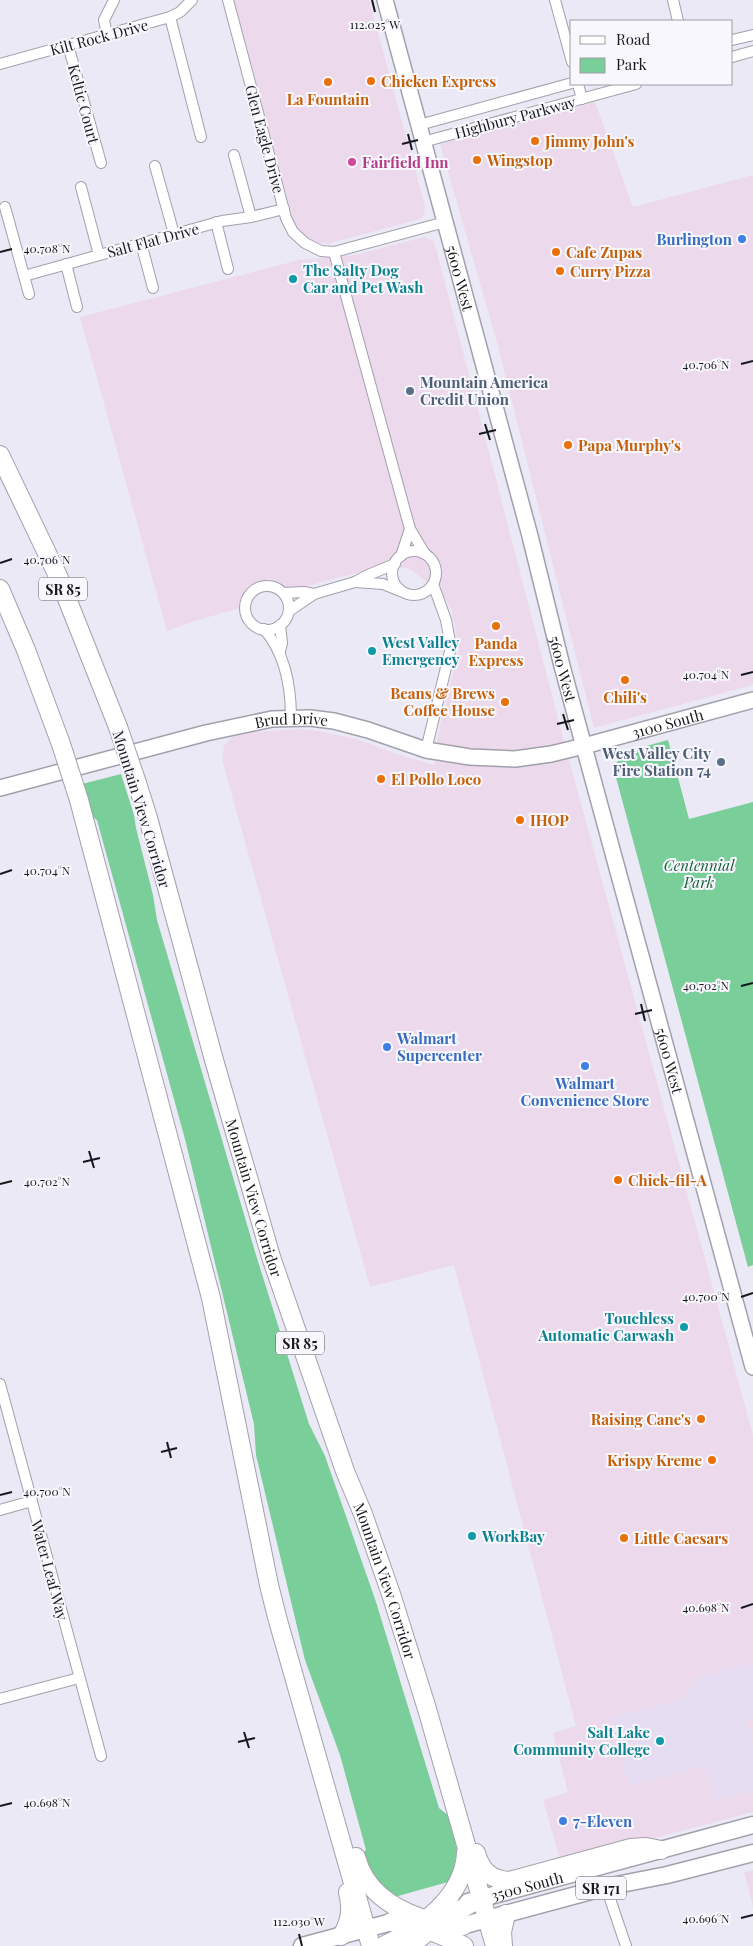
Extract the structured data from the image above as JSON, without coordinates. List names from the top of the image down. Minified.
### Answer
{"streets":{"highway":["SR 85","Mountain View Corridor"],"main road":["5600 West","Brud Drive","3100 South","3500 South","SR 171"],"street":["Kilt Rock Drive","Keltic Court","Highbury Parkway","Glen Eagle Drive","Salt Flat Drive","Water Leaf Way"]},"crossings":[["Kilt Rock Drive","Keltic Court"],["Highbury Parkway","5600 West"],["Glen Eagle Drive","Salt Flat Drive"],["Glen Eagle Drive","5600 West"],["5600 West","Brud Drive"],["5600 West","3100 South"],["Brud Drive","3100 South"],["Mountain View Corridor","3500 South"]],"parks":["Centennial Park"],"places":["Chicken Express","La Fountain","Jimmy John's","Wingstop","Fairfield Inn","Burlington","Cafe Zupas","Curry Pizza","The Salty Dog Car and Pet Wash","Mountain America Credit Union","Papa Murphy's","Panda Express","West Valley Emergency","Chili's","Beans & Brews Coffee House","West Valley City Fire Station 74","El Pollo Loco","IHOP","Walmart Supercenter","Walmart Convenience Store","Chick-fil-A","Touchless Automatic Carwash","Raising Cane's","Krispy Kreme","WorkBay","Little Caesars","Salt Lake Community College","7-Eleven"],"legend":["Road","Park"],"coordinates":["112.025°W","40.708°N","40.706°N","40.704°N","40.702°N","40.700°N","40.698°N","40.696°N","112.030°W"]}
